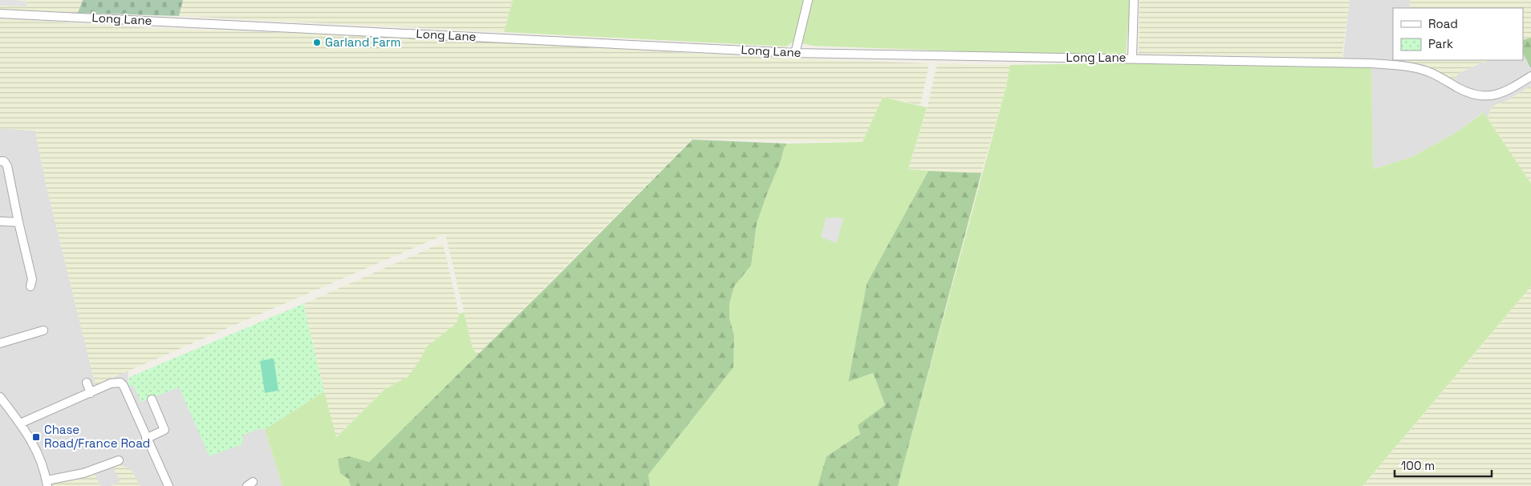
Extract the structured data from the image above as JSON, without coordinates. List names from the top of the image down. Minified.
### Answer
{"streets":{"street":["Long Lane"]},"places":{"other":["Garland Farm"],"transit":["Chase Road/France Road"]},"legend":["Road","Park"],"scale_bar":"100 m"}
